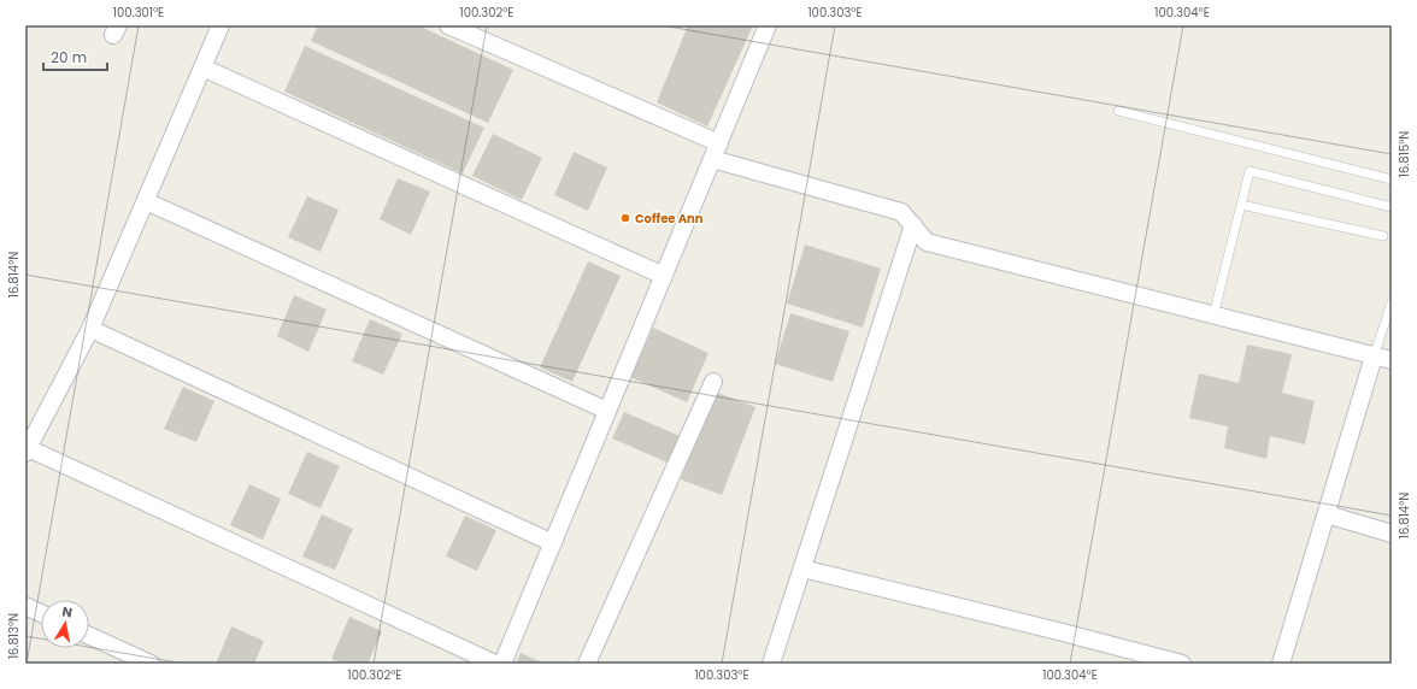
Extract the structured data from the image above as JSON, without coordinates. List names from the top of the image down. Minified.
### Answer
{"places":["Coffee Ann"],"scale_bar":"20 m","north":"top","coordinates":["100.301°E","100.302°E","100.303°E","100.304°E","16.815°N","16.814°N","16.813°N"]}
